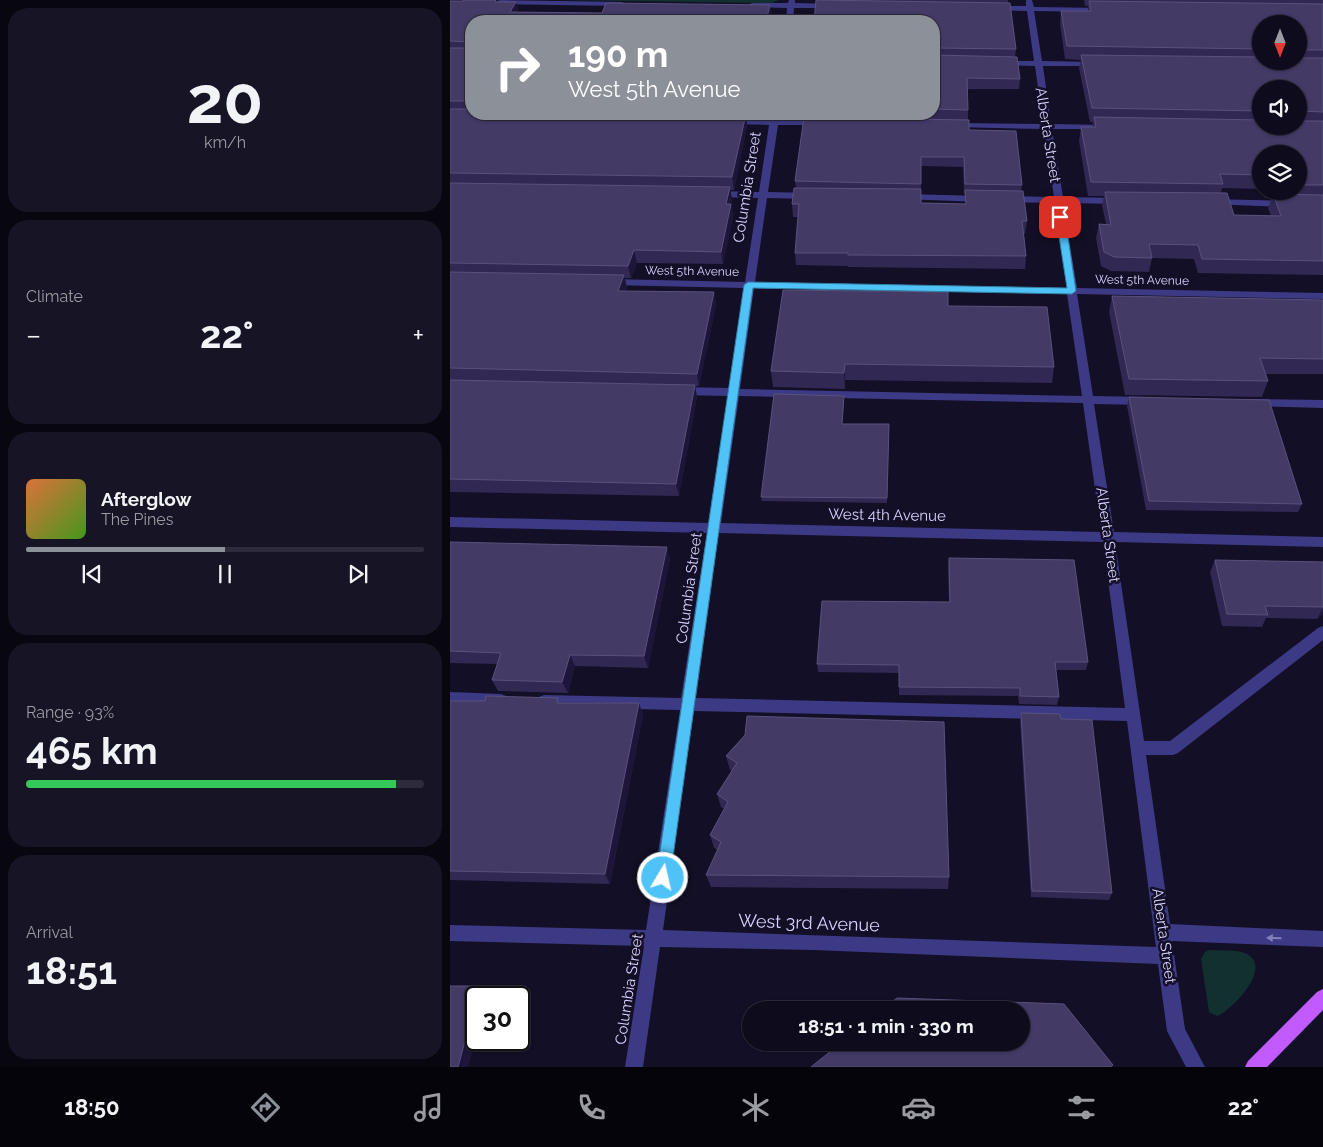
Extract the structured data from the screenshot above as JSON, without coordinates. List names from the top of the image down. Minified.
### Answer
{"streets":{"street":["Alberta Street","Columbia Street","West 5th Avenue","West 4th Avenue","West 3rd Avenue"]},"crossings":[["Alberta Street","West 5th Avenue"],["Alberta Street","West 4th Avenue"],["Alberta Street","West 3rd Avenue"],["Columbia Street","West 5th Avenue"],["Columbia Street","West 4th Avenue"],["Columbia Street","West 3rd Avenue"]],"north":"bottom","page":{"tile":[["20","km/h"],"Climate",["Range · 93%","465 km"],["Arrival","18:51"]],"turn":["190 m","West 5th Avenue"],"heat":["−","22°","+"],"song":["Afterglow","The Pines"],"limit":"30","trip":"18:51 · 1 min · 330 m","tabs":["18:50","22°"]}}
